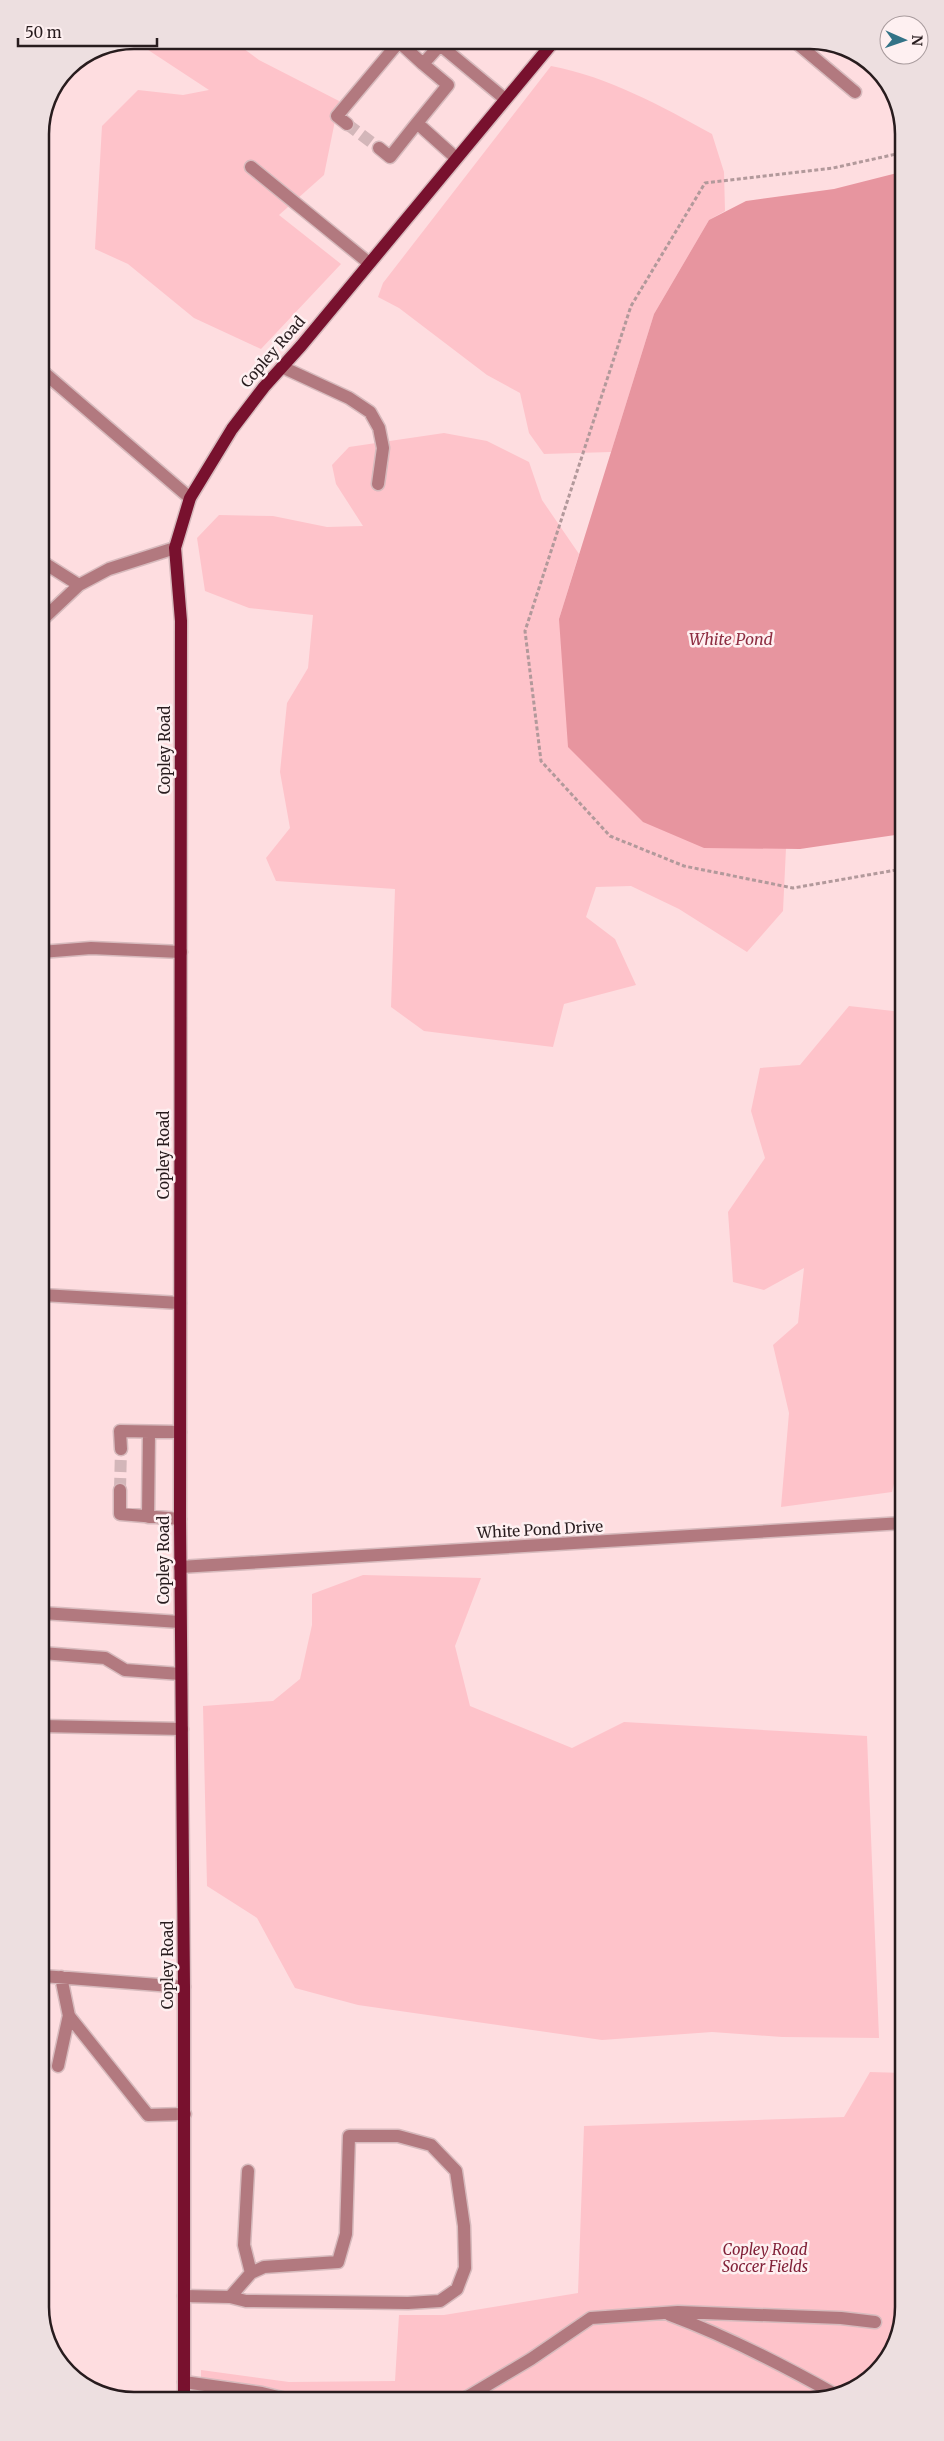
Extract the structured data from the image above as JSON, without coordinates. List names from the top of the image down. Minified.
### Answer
{"streets":{"main road":["Copley Road"],"street":["White Pond Drive"]},"crossings":[["Copley Road","White Pond Drive"]],"water":["White Pond"],"parks":["Copley Road Soccer Fields"],"scale_bar":"50 m","north":"right"}
